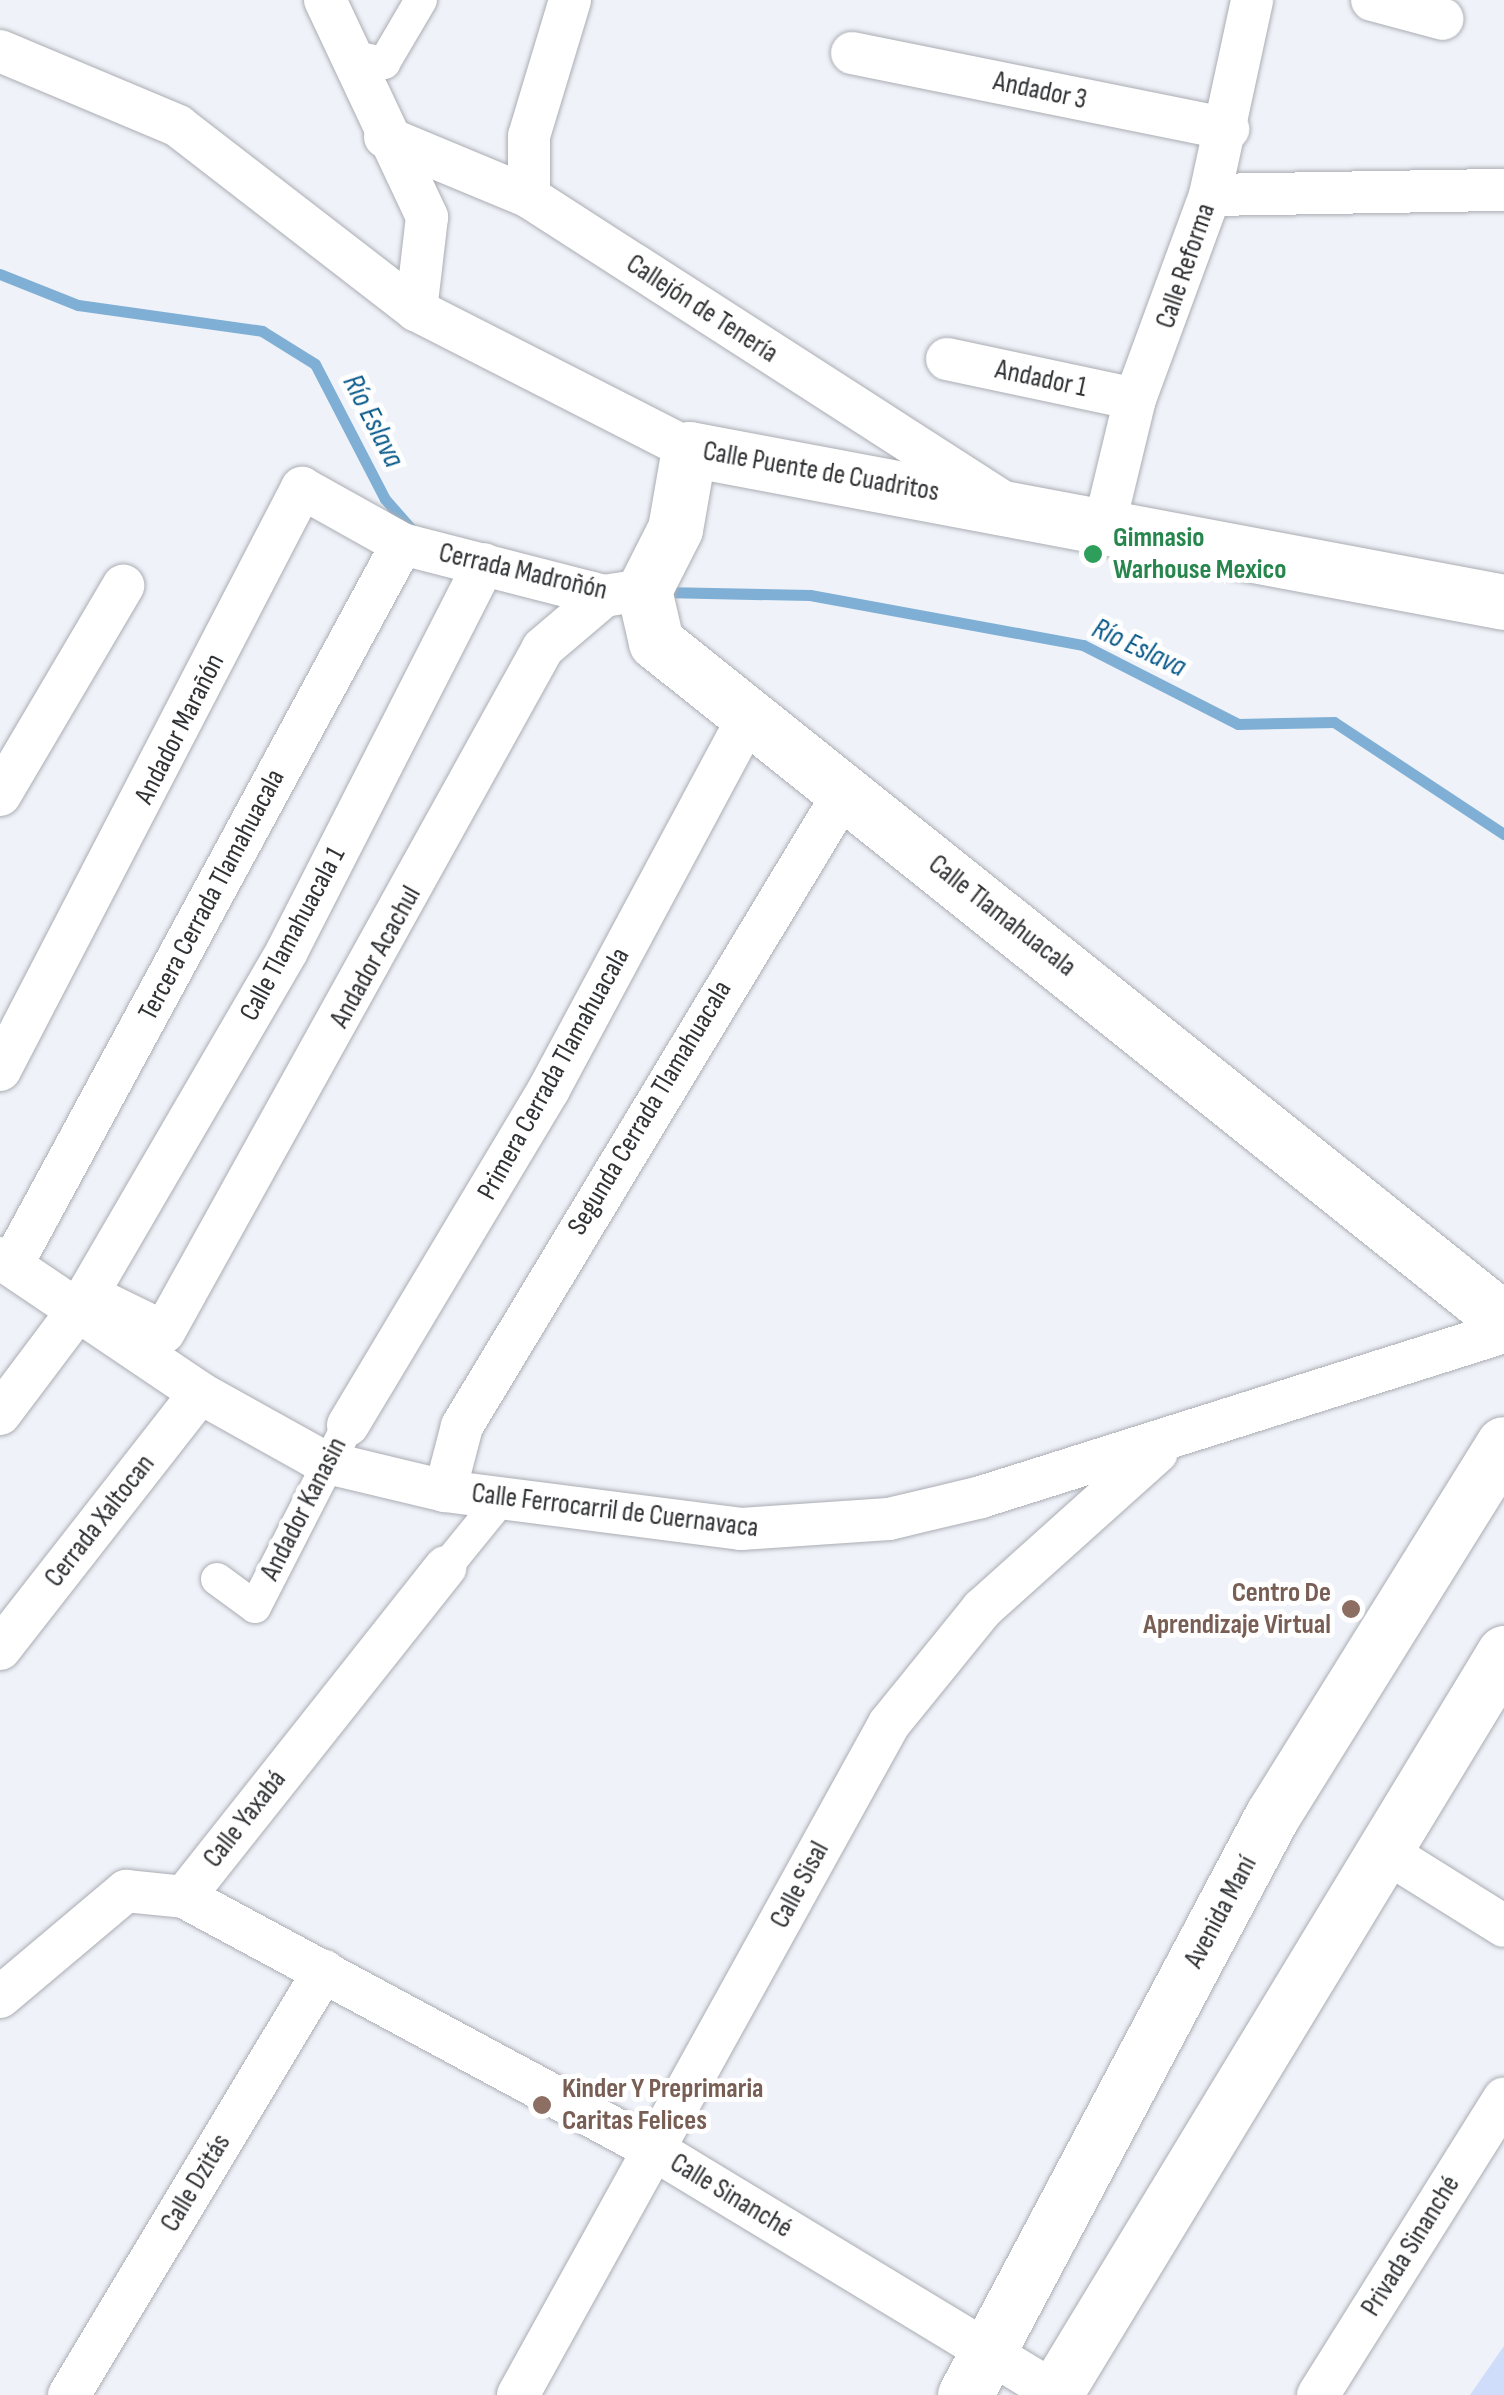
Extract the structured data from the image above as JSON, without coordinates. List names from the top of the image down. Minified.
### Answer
{"streets":{"street":["Andador 3","Calle Reforma","Callejón de Tenería","Andador 1","Calle Puente de Cuadritos","Cerrada Madroñón","Andador Marañón","Tercera Cerrada Tlamahuacala","Calle Tlamahuacala","Calle Tlamahuacala 1","Andador Acachul","Primera Cerrada Tlamahuacala","Segunda Cerrada Tlamahuacala","Andador Kanasin","Calle Ferrocarril de Cuernavaca","Cerrada Xaltocan","Calle Yaxabá","Calle Sisal","Avenida Maní","Calle Dzitás","Calle Sinanché","Privada Sinanché"]},"crossings":[["Andador 3","Calle Reforma"],["Calle Reforma","Andador 1"],["Calle Reforma","Calle Puente de Cuadritos"],["Callejón de Tenería","Calle Puente de Cuadritos"],["Cerrada Madroñón","Andador Marañón"],["Cerrada Madroñón","Tercera Cerrada Tlamahuacala"],["Cerrada Madroñón","Calle Tlamahuacala"],["Cerrada Madroñón","Calle Tlamahuacala 1"],["Cerrada Madroñón","Andador Acachul"],["Andador Marañón","Tercera Cerrada Tlamahuacala"],["Tercera Cerrada Tlamahuacala","Calle Ferrocarril de Cuernavaca"],["Calle Tlamahuacala","Andador Acachul"],["Calle Tlamahuacala","Primera Cerrada Tlamahuacala"],["Calle Tlamahuacala","Segunda Cerrada Tlamahuacala"],["Calle Tlamahuacala 1","Calle Ferrocarril de Cuernavaca"],["Andador Acachul","Calle Ferrocarril de Cuernavaca"],["Primera Cerrada Tlamahuacala","Andador Kanasin"],["Segunda Cerrada Tlamahuacala","Calle Ferrocarril de Cuernavaca"],["Andador Kanasin","Calle Ferrocarril de Cuernavaca"],["Calle Ferrocarril de Cuernavaca","Cerrada Xaltocan"],["Calle Ferrocarril de Cuernavaca","Calle Sisal"],["Calle Yaxabá","Calle Sinanché"],["Calle Sisal","Calle Sinanché"],["Avenida Maní","Calle Sinanché"],["Calle Dzitás","Calle Sinanché"]],"water":["Río Eslava"],"places":["Gimnasio Warhouse Mexico","Centro De Aprendizaje Virtual","Kinder Y Preprimaria Caritas Felices"]}
